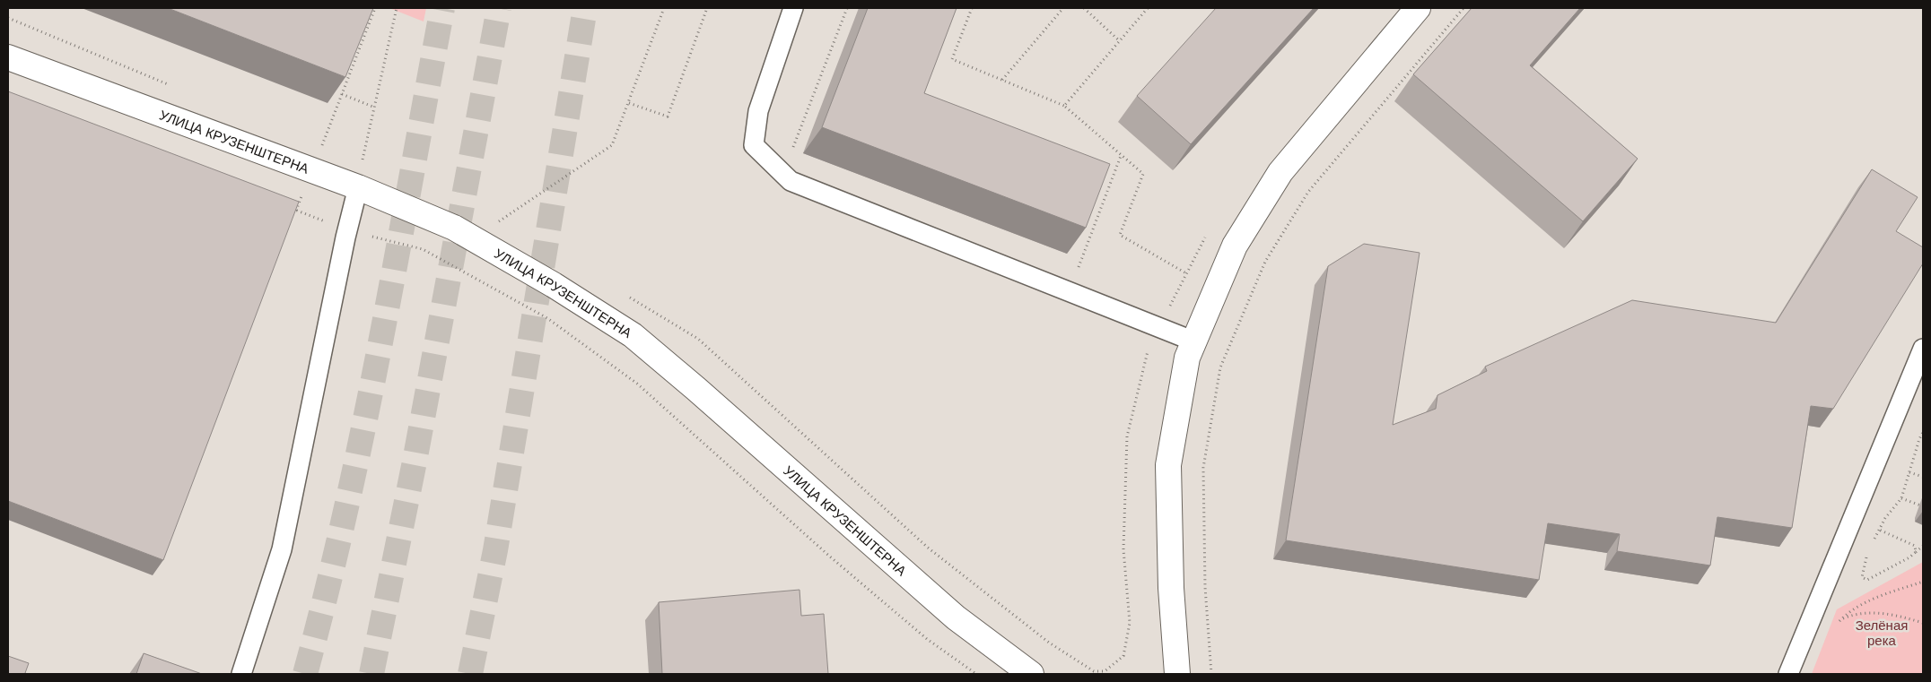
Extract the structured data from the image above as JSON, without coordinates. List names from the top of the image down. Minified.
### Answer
{"streets":{"street":["УЛИЦА КРУЗЕНШТЕРНА"]},"parks":["Зелёная река"]}
